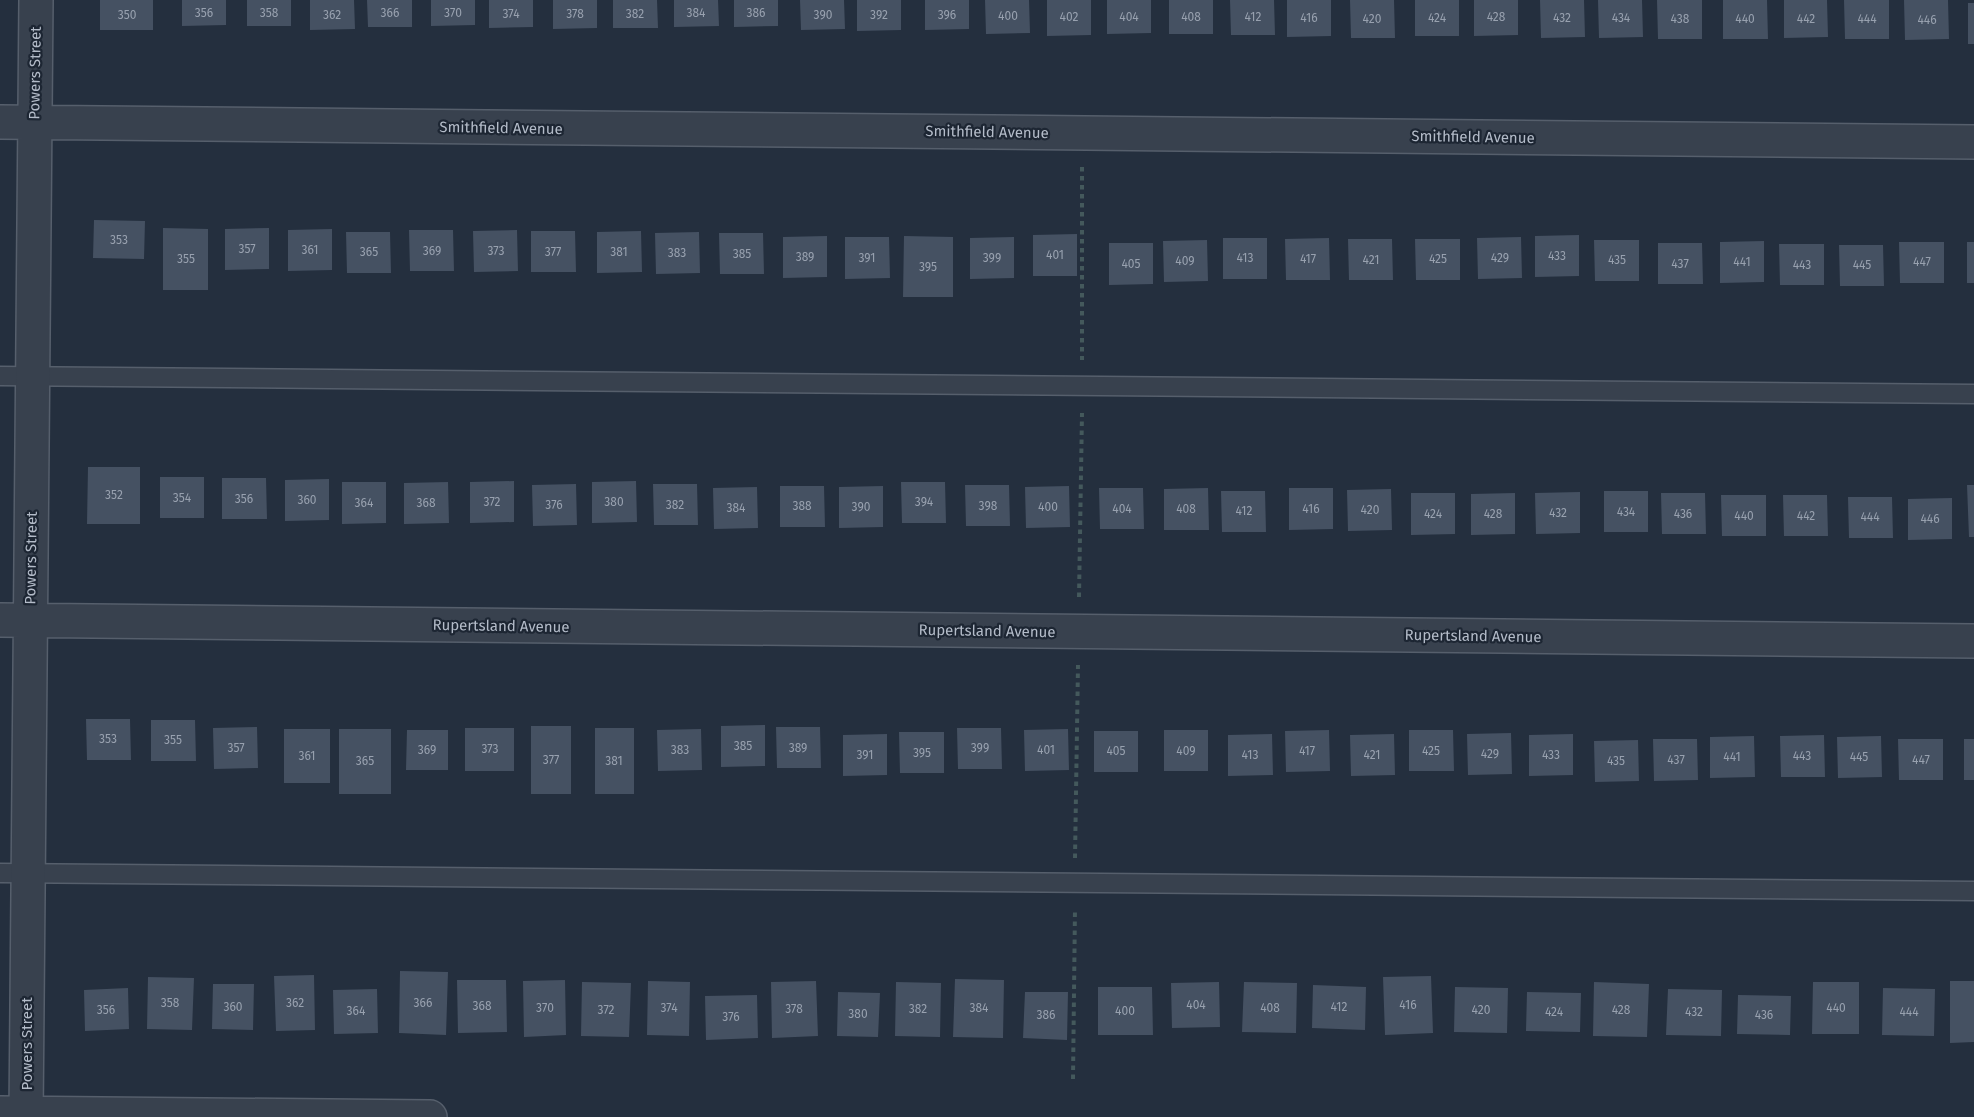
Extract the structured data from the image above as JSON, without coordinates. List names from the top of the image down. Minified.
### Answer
{"streets":{"street":["Powers Street","Smithfield Avenue","Rupertsland Avenue"]},"crossings":[["Powers Street","Smithfield Avenue"],["Powers Street","Rupertsland Avenue"]],"house_numbers":["356","358","366","370","384","386","374","378","382","350","362","390","392","396","400","402","404","408","412","428","416","424","432","434","420","438","440","442","444","446","353","357","361","369","373","365","377","381","383","385","401","433","389","391","399","413","429","355","417","425","421","435","409","441","447","405","437","443","445","395","352","354","356","360","372","380","394","364","368","376","382","388","398","390","400","384","404","408","416","420","412","434","432","424","428","436","440","442","444","446","353","355","385","357","389","399","373","369","383","401","405","409","417","425","395","429","391","413","421","433","361","443","441","445","377","437","447","365","381","435","358","362","366","404","416","368","360","412","370","374","384","408","440","378","382","356","372","420","428","364","400","424","432","444","380","386","436","376"]}
